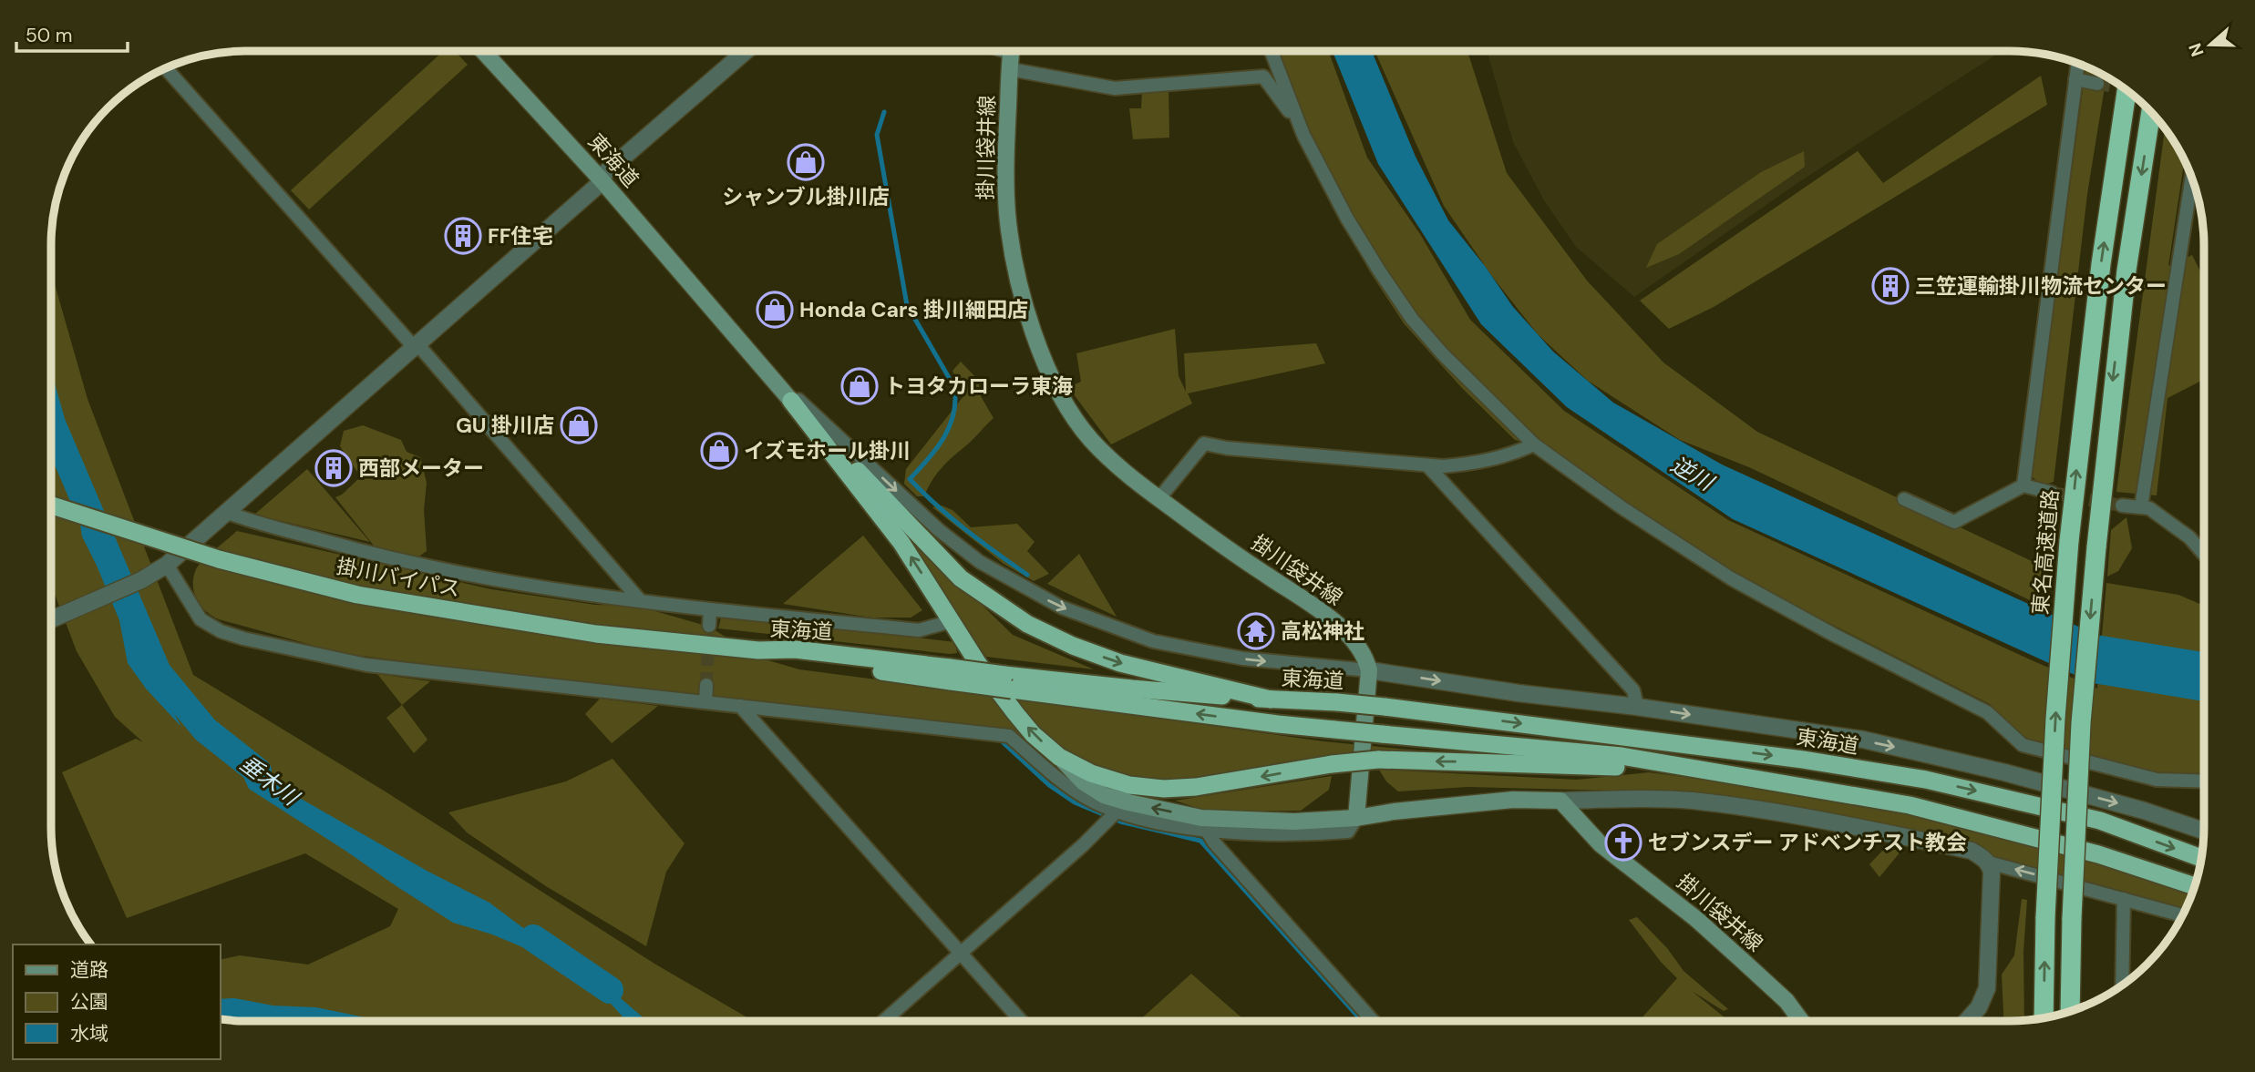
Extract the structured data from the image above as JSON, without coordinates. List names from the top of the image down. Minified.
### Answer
{"streets":{"highway":["東海道","東名高速道路","掛川バイパス"],"main road":["掛川袋井線"]},"crossings":[["東海道","掛川バイパス"]],"water":["逆川","垂木川"],"places":{"shop":["シャンブル掛川店","Honda Cars 掛川細田店","トヨタカローラ東海","GU 掛川店","イズモホール掛川"],"building":["FF住宅","三笠運輸掛川物流センター","西部メーター"],"temple":["高松神社"],"church":["セブンスデー アドベンチスト教会"]},"legend":["道路","公園","水域"],"scale_bar":"50 m","north":"left"}
